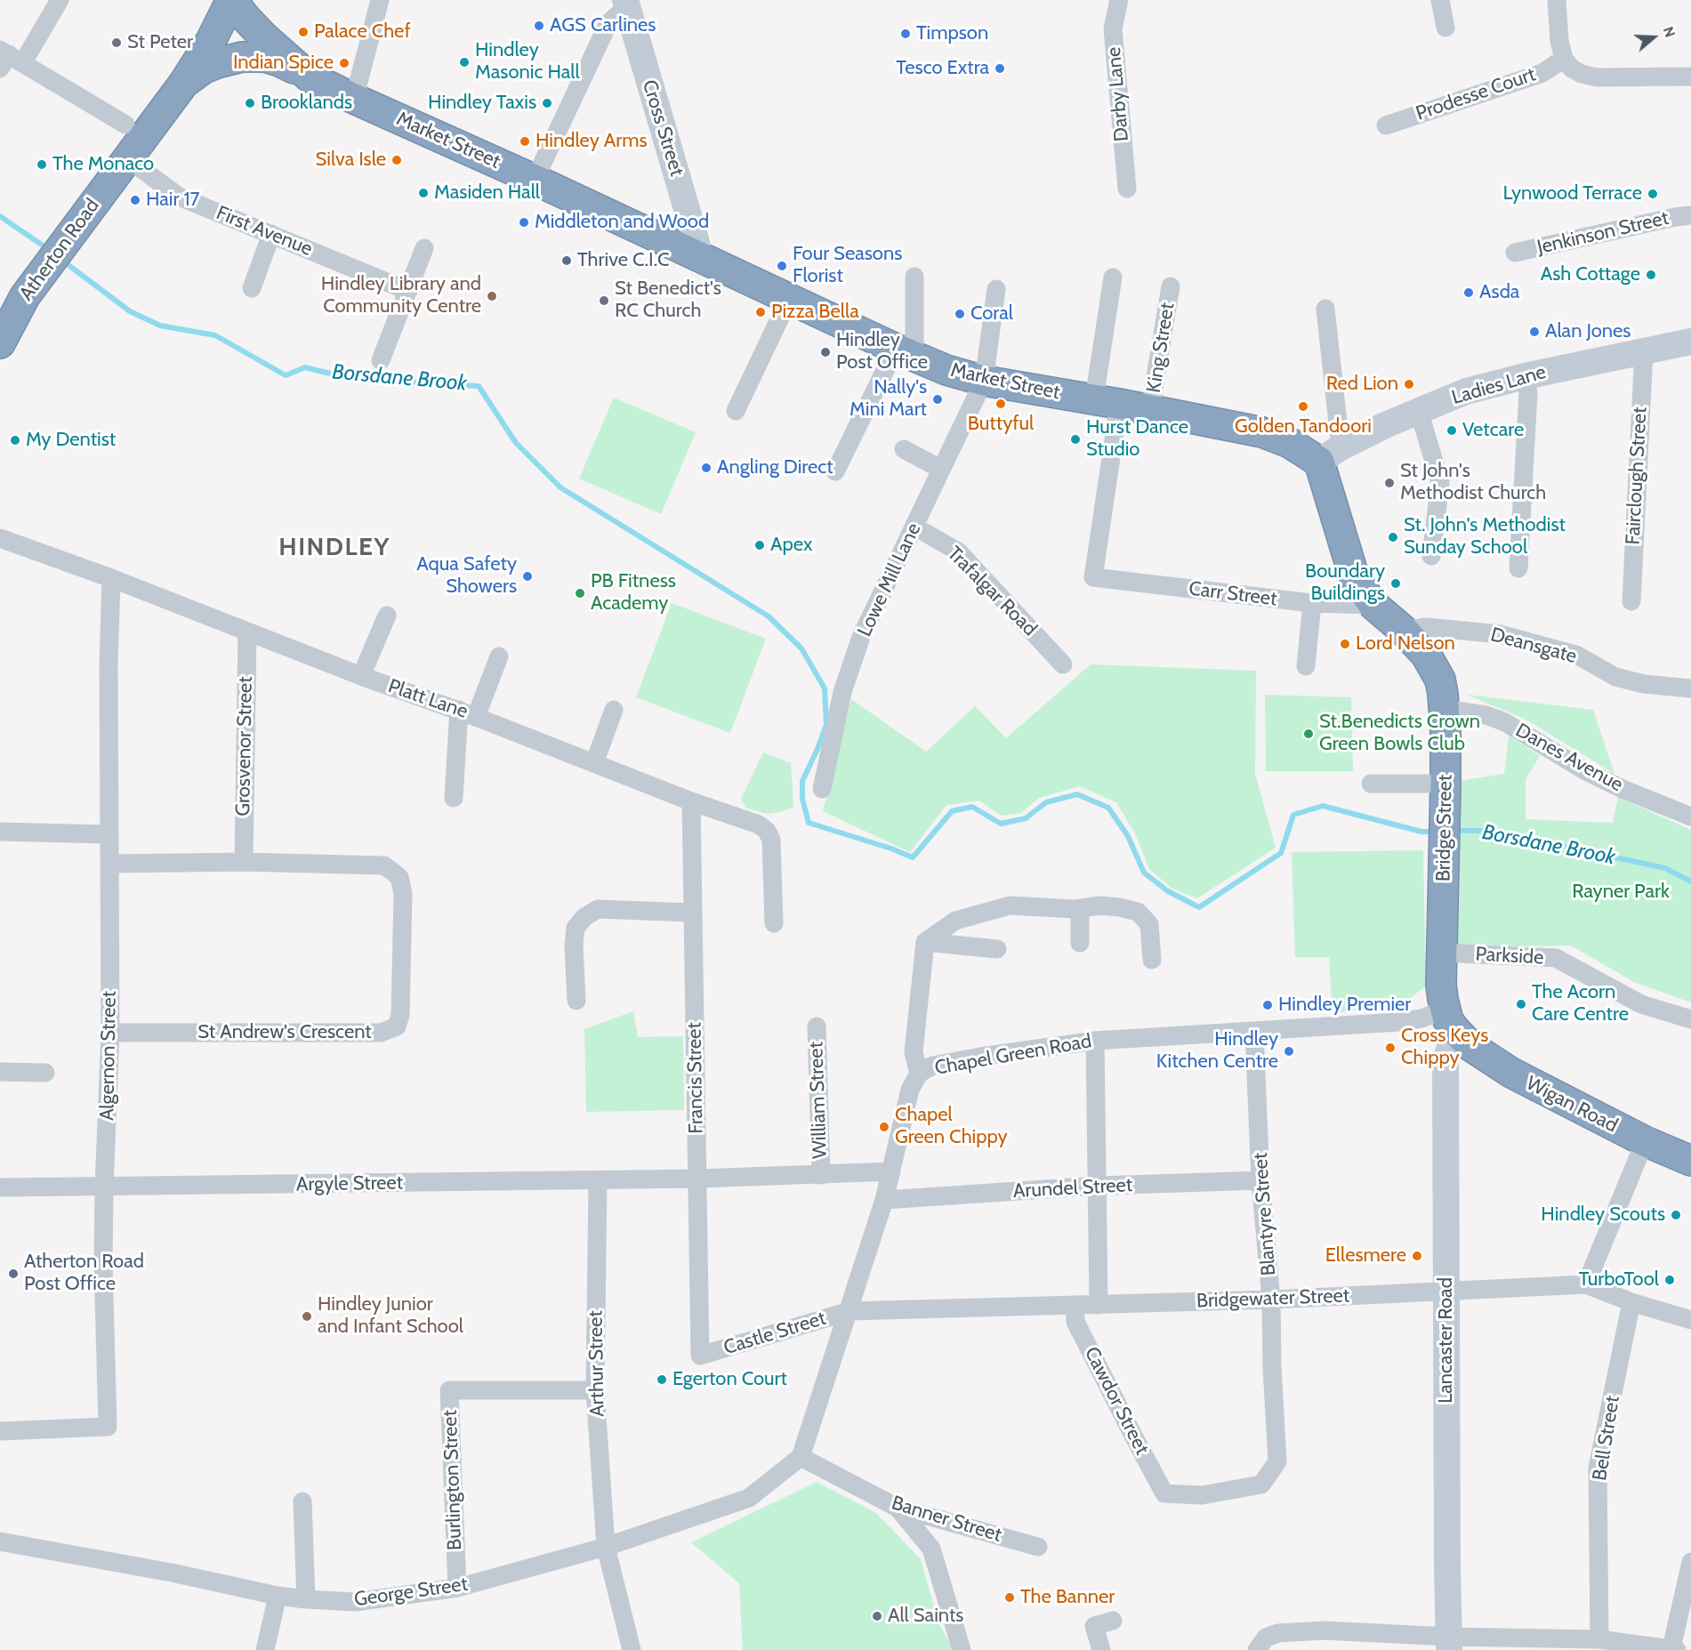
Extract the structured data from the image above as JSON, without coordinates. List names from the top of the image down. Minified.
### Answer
{"streets":{"highway":["Market Street","Atherton Road","Bridge Street","Wigan Road"],"street":["Darby Lane","Prodesse Court","Cross Street","First Avenue","Jenkinson Street","King Street","Ladies Lane","Fairclough Street","Lowe Mill Lane","Trafalgar Road","Carr Street","Deansgate","Platt Lane","Grosvenor Street","Danes Avenue","Parkside","St Andrew's Crescent","Chapel Green Road","Algernon Street","Francis Street","William Street","Argyle Street","Arundel Street","Blantyre Street","Bridgewater Street","Castle Street","Lancaster Road","Arthur Street","Cawdor Street","Bell Street","Burlington Street","Banner Street","George Street"]},"crossings":[["Cross Street","Market Street"],["Market Street","Atherton Road"],["Market Street","King Street"],["Market Street","Ladies Lane"],["Market Street","Lowe Mill Lane"],["Market Street","Carr Street"],["Market Street","Bridge Street"],["First Avenue","Atherton Road"],["Ladies Lane","Fairclough Street"],["Ladies Lane","Bridge Street"],["Lowe Mill Lane","Trafalgar Road"],["Carr Street","Bridge Street"],["Deansgate","Bridge Street"],["Platt Lane","Grosvenor Street"],["Platt Lane","Algernon Street"],["Platt Lane","Francis Street"],["Grosvenor Street","St Andrew's Crescent"],["Danes Avenue","Bridge Street"],["Bridge Street","Parkside"],["Bridge Street","Chapel Green Road"],["Bridge Street","Wigan Road"],["Bridge Street","Lancaster Road"],["St Andrew's Crescent","Algernon Street"],["Chapel Green Road","Argyle Street"],["Chapel Green Road","Arundel Street"],["Chapel Green Road","Blantyre Street"],["Chapel Green Road","Bridgewater Street"],["Chapel Green Road","Castle Street"],["Chapel Green Road","Banner Street"],["Chapel Green Road","George Street"],["Algernon Street","Argyle Street"],["Francis Street","Argyle Street"],["Francis Street","Castle Street"],["William Street","Argyle Street"],["Wigan Road","Lancaster Road"],["Argyle Street","Arthur Street"],["Arundel Street","Blantyre Street"],["Blantyre Street","Bridgewater Street"],["Blantyre Street","Cawdor Street"],["Bridgewater Street","Castle Street"],["Bridgewater Street","Lancaster Road"],["Bridgewater Street","Cawdor Street"],["Bridgewater Street","Bell Street"],["Arthur Street","Burlington Street"],["Arthur Street","George Street"],["Burlington Street","George Street"],["Banner Street","George Street"]],"districts":["HINDLEY"],"water":["Borsdane Brook"],"parks":["Rayner Park"],"places":["AGS Carlines","Palace Chef","Timpson","St Peter","Hindley Masonic Hall","Indian Spice","Tesco Extra","Brooklands","Hindley Taxis","Hindley Arms","Silva Isle","The Monaco","Masiden Hall","Lynwood Terrace","Hair 17","Middleton and Wood","Thrive C.I.C","Four Seasons Florist","Ash Cottage","Asda","Hindley Library and Community Centre","St Benedict's RC Church","Pizza Bella","Coral","Alan Jones","Hindley Post Office","Red Lion","Nally's Mini Mart","Buttyful","Golden Tandoori","Vetcare","Hurst Dance Studio","My Dentist","Angling Direct","St John's Methodist Church","St. John's Methodist Sunday School","Apex","Aqua Safety Showers","Boundary Buildings","PB Fitness Academy","Lord Nelson","St.Benedicts Crown Green Bowls Club","The Acorn Care Centre","Hindley Premier","Cross Keys Chippy","Hindley Kitchen Centre","Chapel Green Chippy","Hindley Scouts","Ellesmere","Atherton Road Post Office","TurboTool","Hindley Junior and Infant School","Egerton Court","The Banner","All Saints"],"north":"right"}
